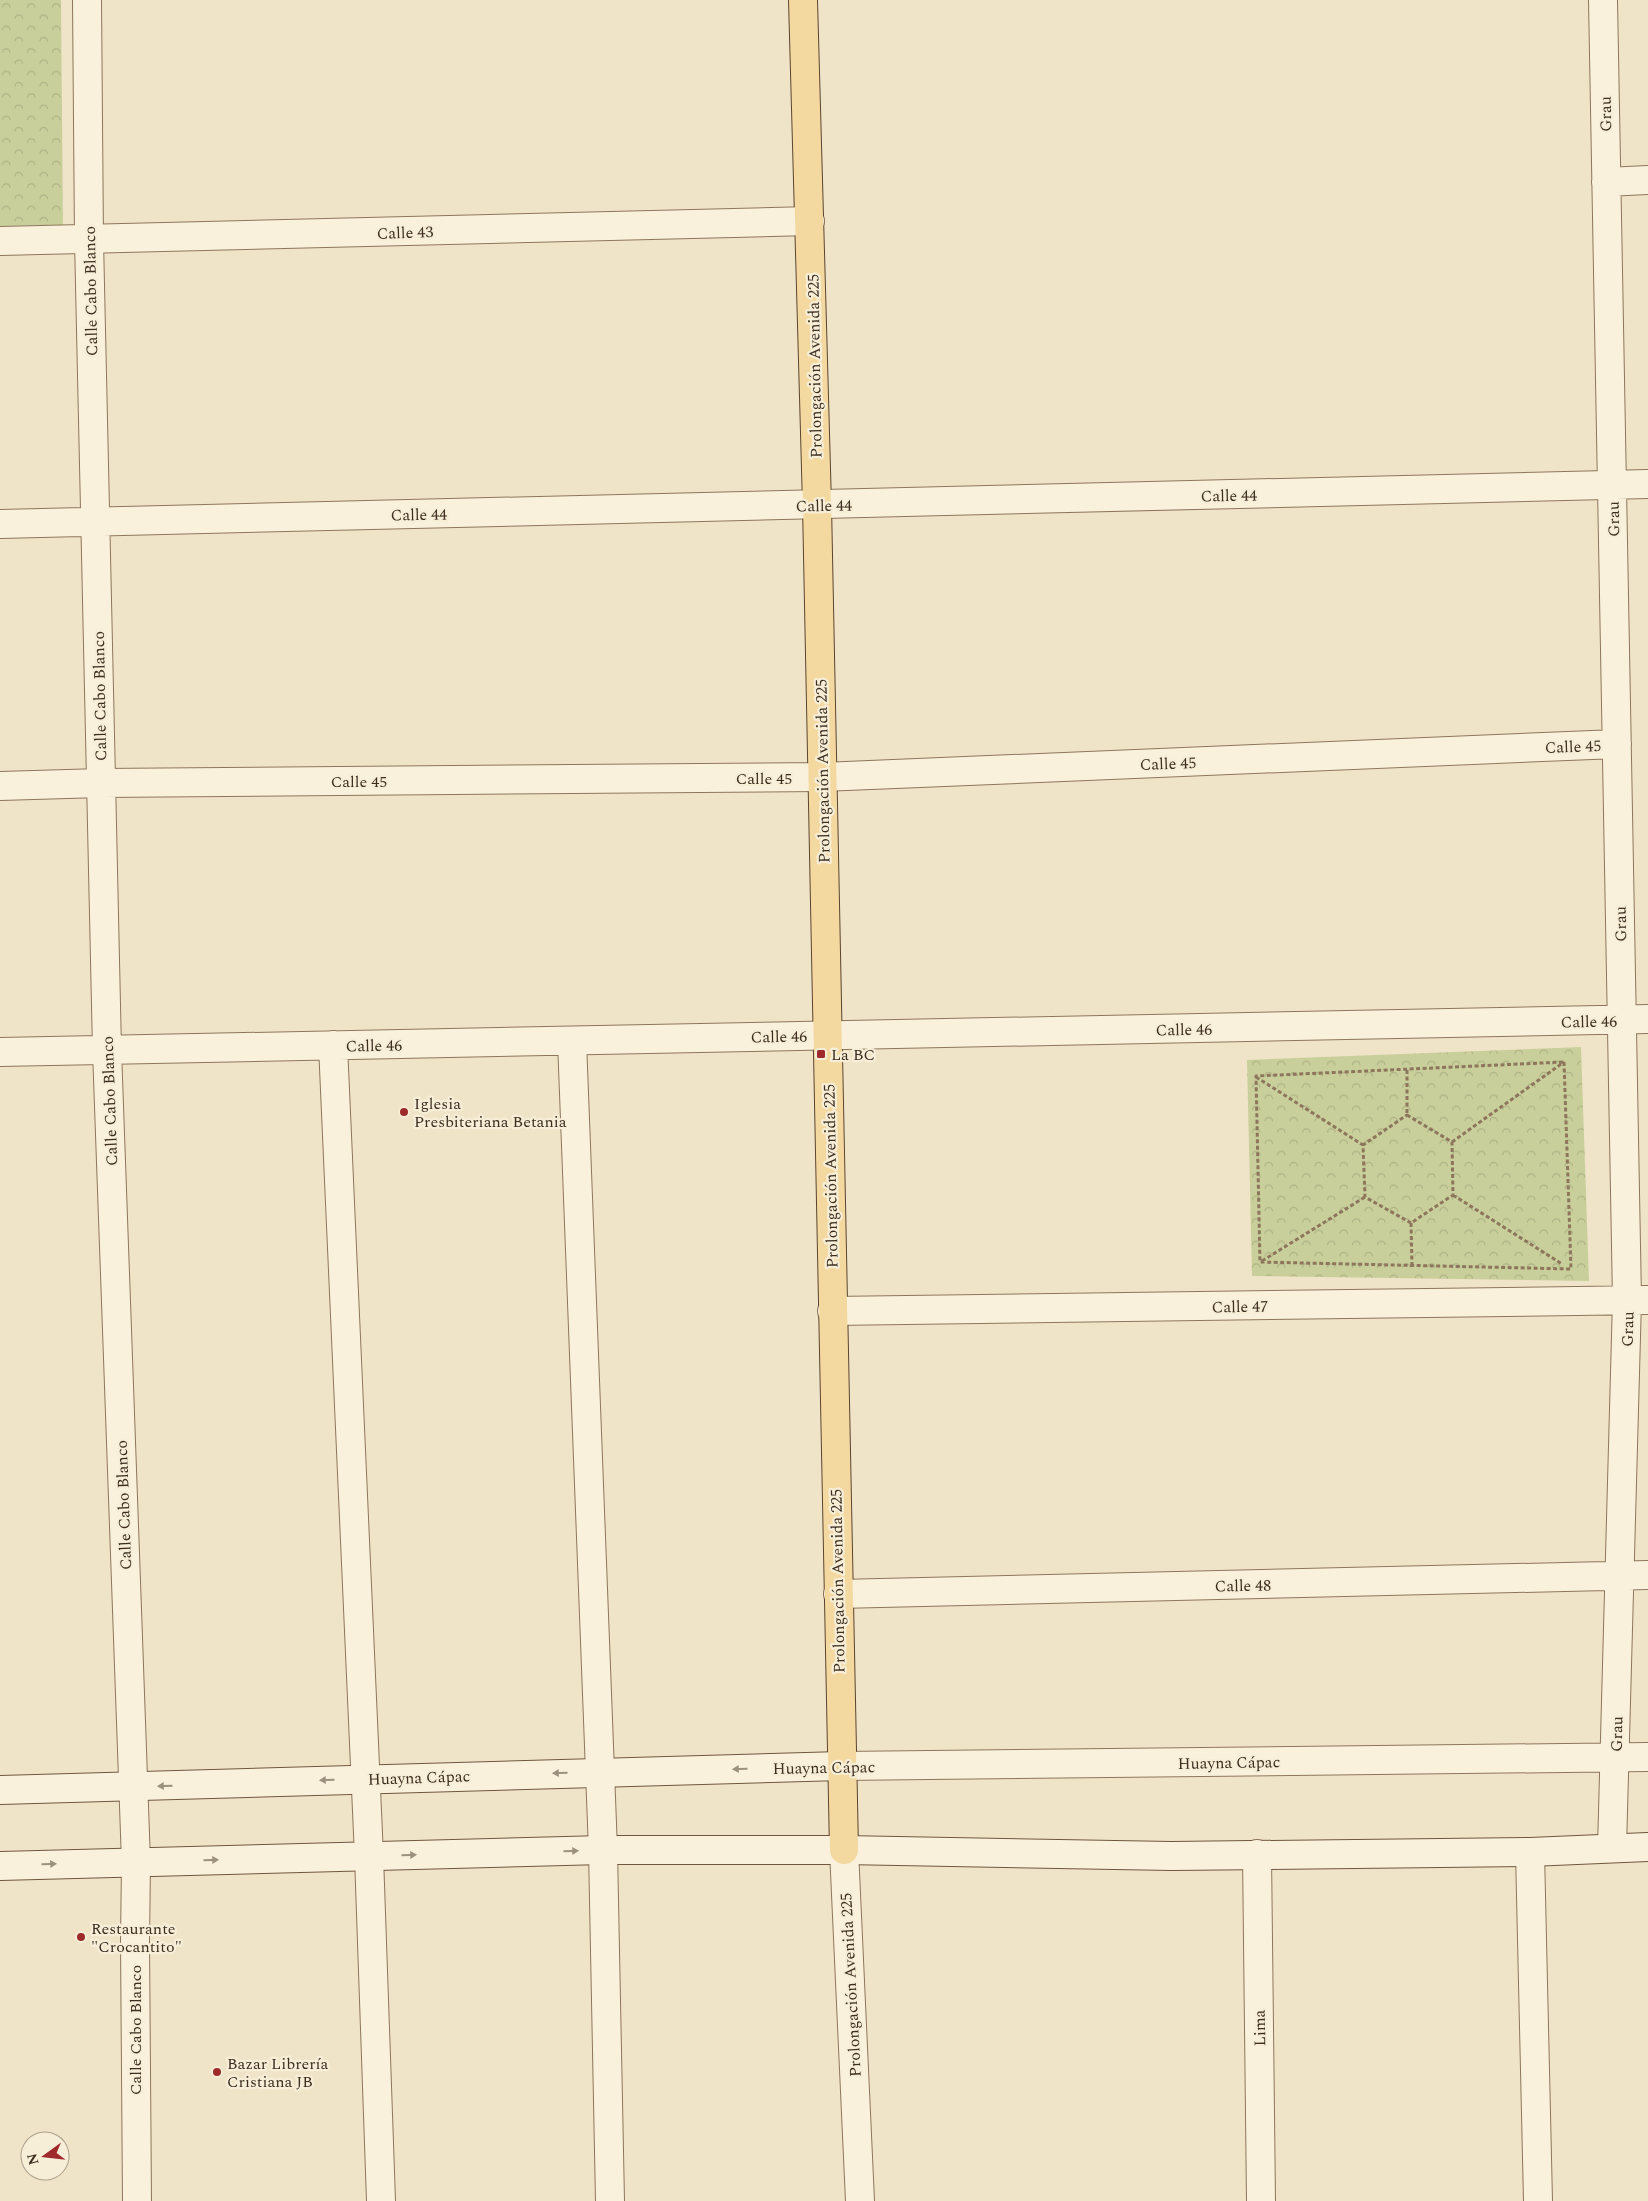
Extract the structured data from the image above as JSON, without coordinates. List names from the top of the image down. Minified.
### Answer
{"streets":{"main road":["Prolongación Avenida 225"],"street":["Grau","Calle 43","Calle Cabo Blanco","Calle 44","Calle 45","Calle 46","Calle 47","Calle 48","Huayna Cápac","Lima"]},"crossings":[["Grau","Calle 44"],["Grau","Calle 45"],["Grau","Calle 46"],["Grau","Calle 47"],["Grau","Calle 48"],["Grau","Huayna Cápac"],["Calle 43","Calle Cabo Blanco"],["Calle 43","Prolongación Avenida 225"],["Calle Cabo Blanco","Calle 44"],["Calle Cabo Blanco","Calle 45"],["Calle Cabo Blanco","Calle 46"],["Calle Cabo Blanco","Huayna Cápac"],["Prolongación Avenida 225","Calle 44"],["Prolongación Avenida 225","Calle 45"],["Prolongación Avenida 225","Calle 46"],["Prolongación Avenida 225","Calle 47"],["Prolongación Avenida 225","Calle 48"],["Prolongación Avenida 225","Huayna Cápac"]],"places":{"transit":["La BC"],"other":["Iglesia Presbiteriana Betania","Restaurante \"Crocantito\"","Bazar Librería Cristiana JB"]},"north":"left"}
